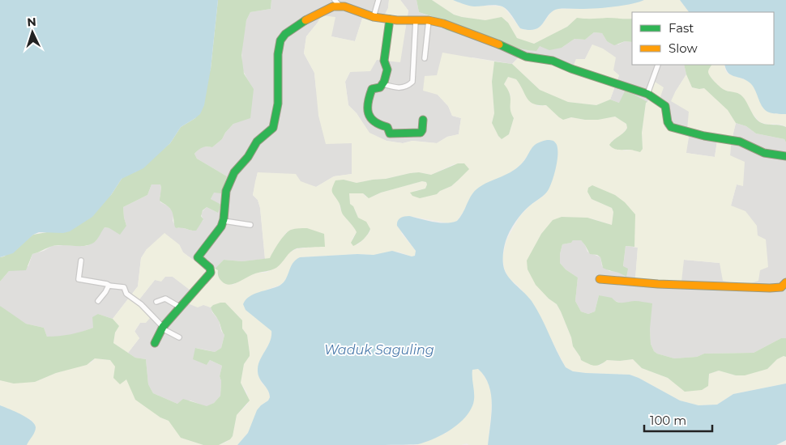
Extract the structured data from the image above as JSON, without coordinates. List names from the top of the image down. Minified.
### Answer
{"water":["Waduk Saguling"],"legend":["Fast","Slow"],"scale_bar":"100 m","north":"top"}
